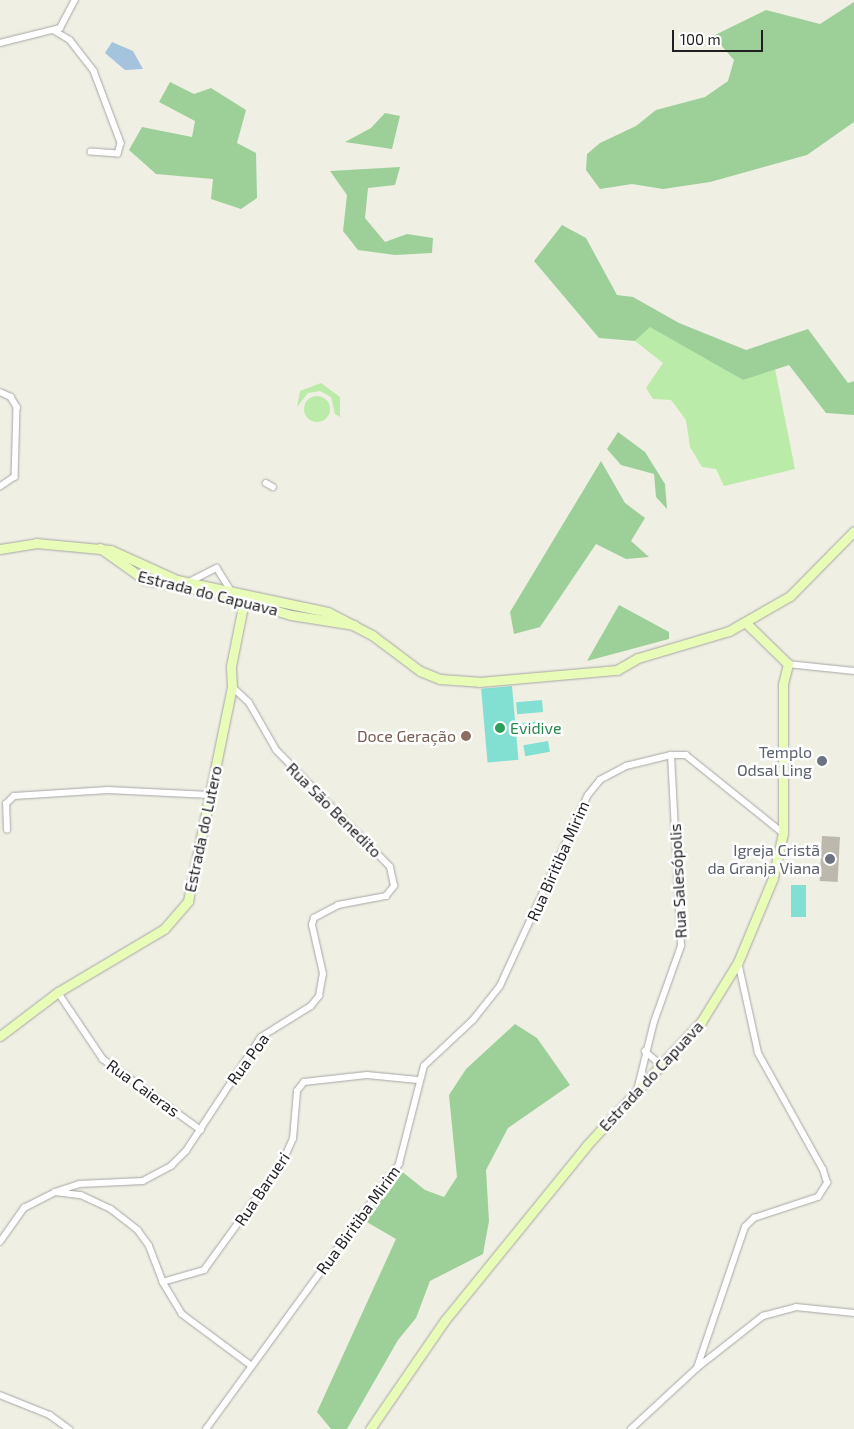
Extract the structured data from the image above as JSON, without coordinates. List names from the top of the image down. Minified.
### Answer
{"streets":{"street":["Estrada do Capuava","Rua São Benedito","Estrada do Lutero","Rua Biritiba Mirim","Rua Salesópolis","Rua Poa","Rua Caieras","Rua Barueri"]},"crossings":[["Estrada do Capuava","Estrada do Lutero"],["Estrada do Capuava","Rua Salesópolis"],["Rua São Benedito","Estrada do Lutero"],["Rua São Benedito","Rua Poa"],["Estrada do Lutero","Rua Caieras"],["Rua Biritiba Mirim","Rua Salesópolis"],["Rua Biritiba Mirim","Rua Barueri"],["Rua Poa","Rua Caieras"]],"places":["Evidive","Doce Geração","Templo Odsal Ling","Igreja Cristã da Granja Viana"],"scale_bar":"100 m"}
